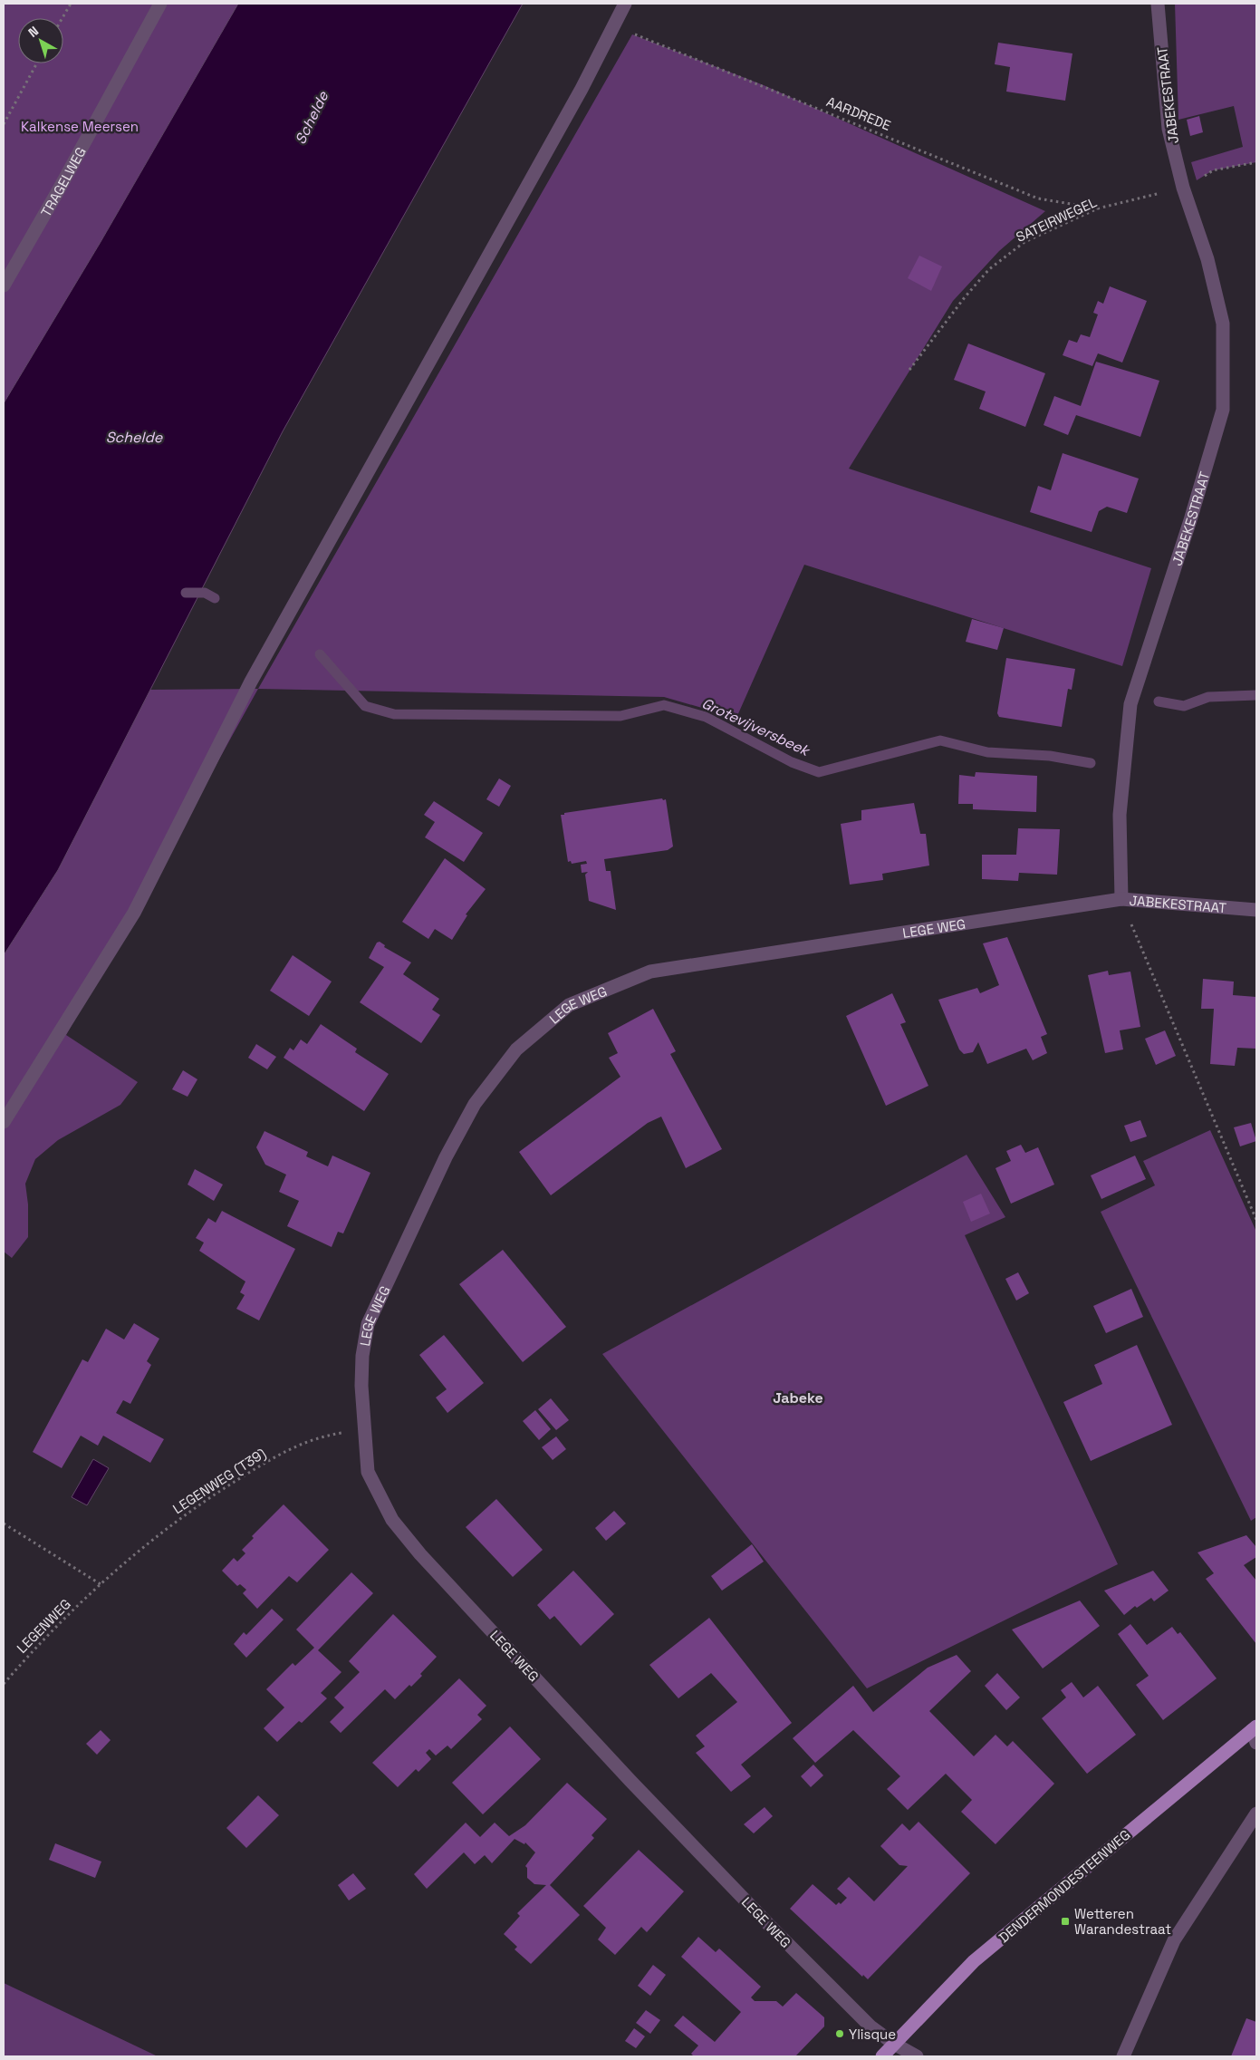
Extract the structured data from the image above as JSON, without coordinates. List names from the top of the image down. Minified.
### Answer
{"streets":{"main road":["DENDERMONDESTEENWEG"],"street":["JABEKESTRAAT","TRAGELWEG","LEGE WEG"],"path":["AARDREDE","SATEIRWEGEL","LEGENWEG (T39)","LEGENWEG"]},"crossings":[["JABEKESTRAAT","SATEIRWEGEL"],["JABEKESTRAAT","LEGE WEG"],["AARDREDE","SATEIRWEGEL"],["LEGE WEG","LEGENWEG (T39)"],["LEGE WEG","DENDERMONDESTEENWEG"],["LEGENWEG (T39)","LEGENWEG"]],"districts":["Jabeke"],"water":["Schelde","Grotevijversbeek"],"parks":["Kalkense Meersen"],"places":{"transit":["Wetteren Warandestraat"],"other":["Ylisque"]},"north":"top left"}
